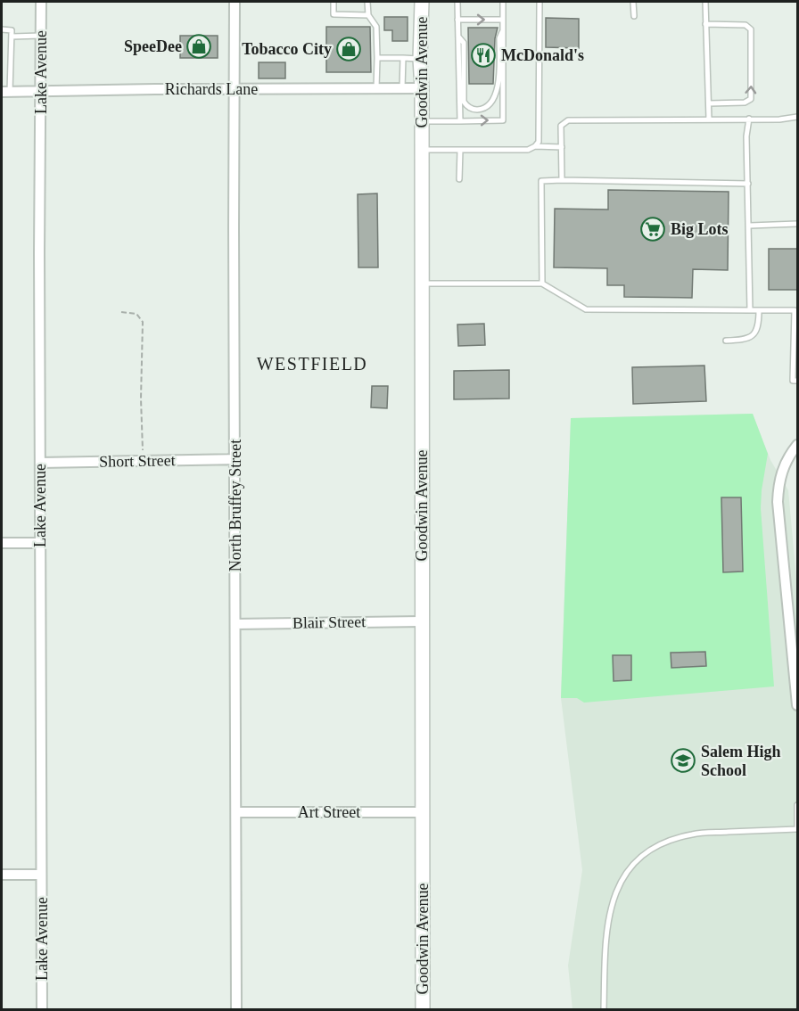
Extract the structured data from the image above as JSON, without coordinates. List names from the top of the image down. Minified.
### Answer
{"streets":{"street":["Lake Avenue","Goodwin Avenue","Richards Lane","Short Street","North Bruffey Street","Blair Street","Art Street"]},"crossings":[["Lake Avenue","Richards Lane"],["Lake Avenue","Short Street"],["Goodwin Avenue","Richards Lane"],["Goodwin Avenue","Blair Street"],["Goodwin Avenue","Art Street"],["Richards Lane","North Bruffey Street"],["Short Street","North Bruffey Street"],["North Bruffey Street","Blair Street"],["North Bruffey Street","Art Street"]],"districts":["WESTFIELD"],"places":{"shop":["SpeeDee","Tobacco City"],"restaurant":["McDonald's"],"supermarket":["Big Lots"],"school or university":["Salem High School"]}}
